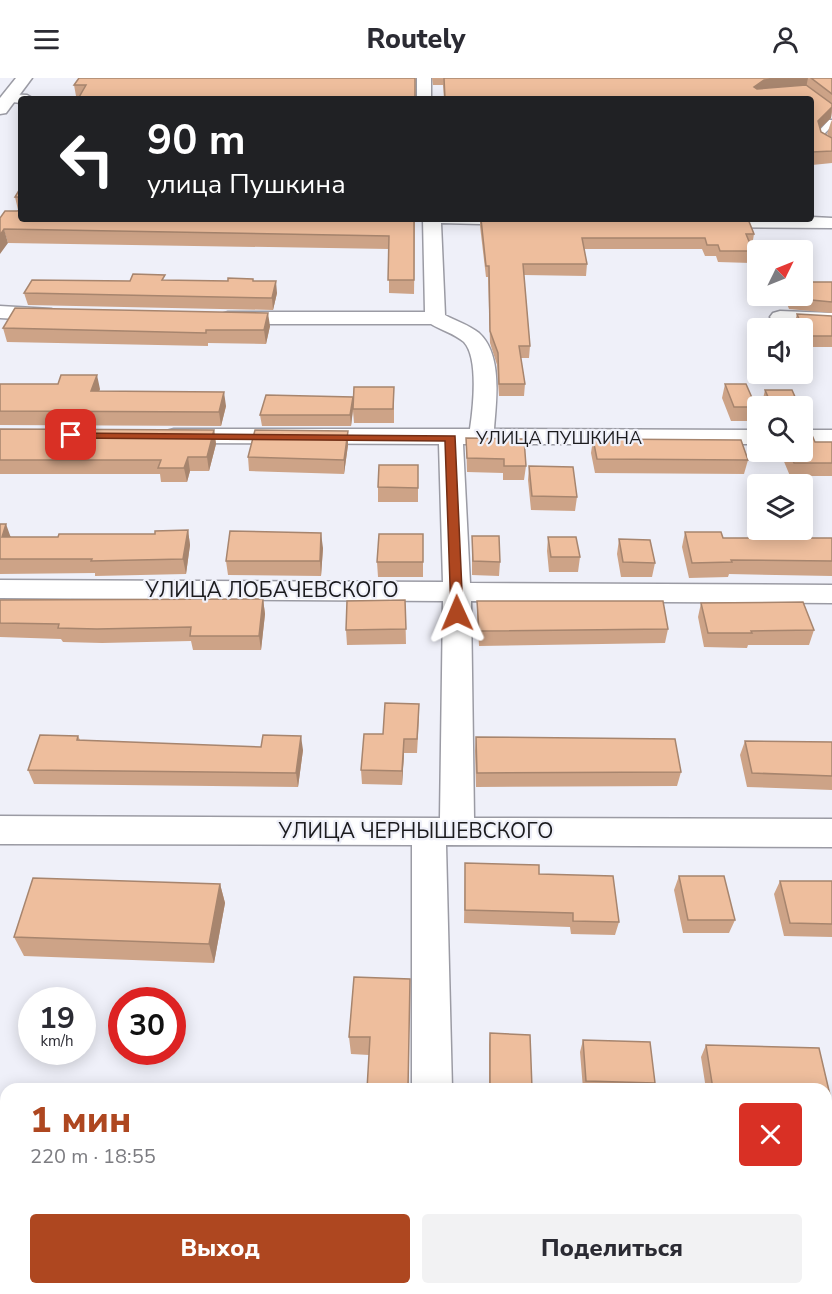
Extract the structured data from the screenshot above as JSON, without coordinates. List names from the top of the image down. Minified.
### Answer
{"streets":{"street":["УЛИЦА ПУШКИНА","УЛИЦА ЛОБАЧЕВСКОГО","УЛИЦА ЧЕРНЫШЕВСКОГО"]},"north":"top right","page":{"header":"Routely","turn":["90 m","улица Пушкина"],"speed":"19 km/h","limit":"30","heading":["1 мин","220 m · 18:55"],"buttons":["Выход","Поделиться"]}}
